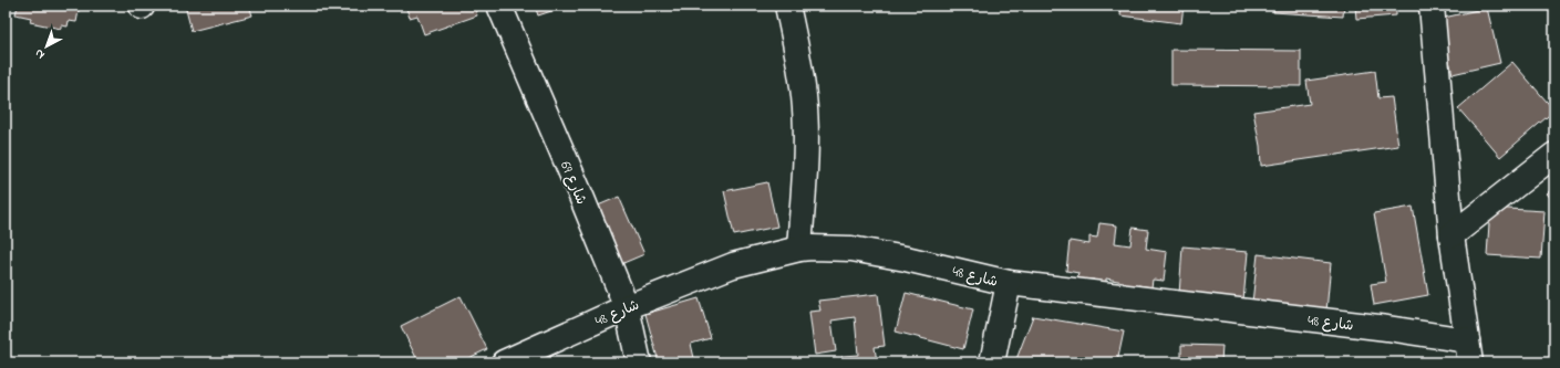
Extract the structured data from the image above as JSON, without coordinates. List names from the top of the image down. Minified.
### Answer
{"streets":{"street":["شارع 69","شارع 48"]},"crossings":[["شارع 69","شارع 48"]],"north":"bottom left"}
